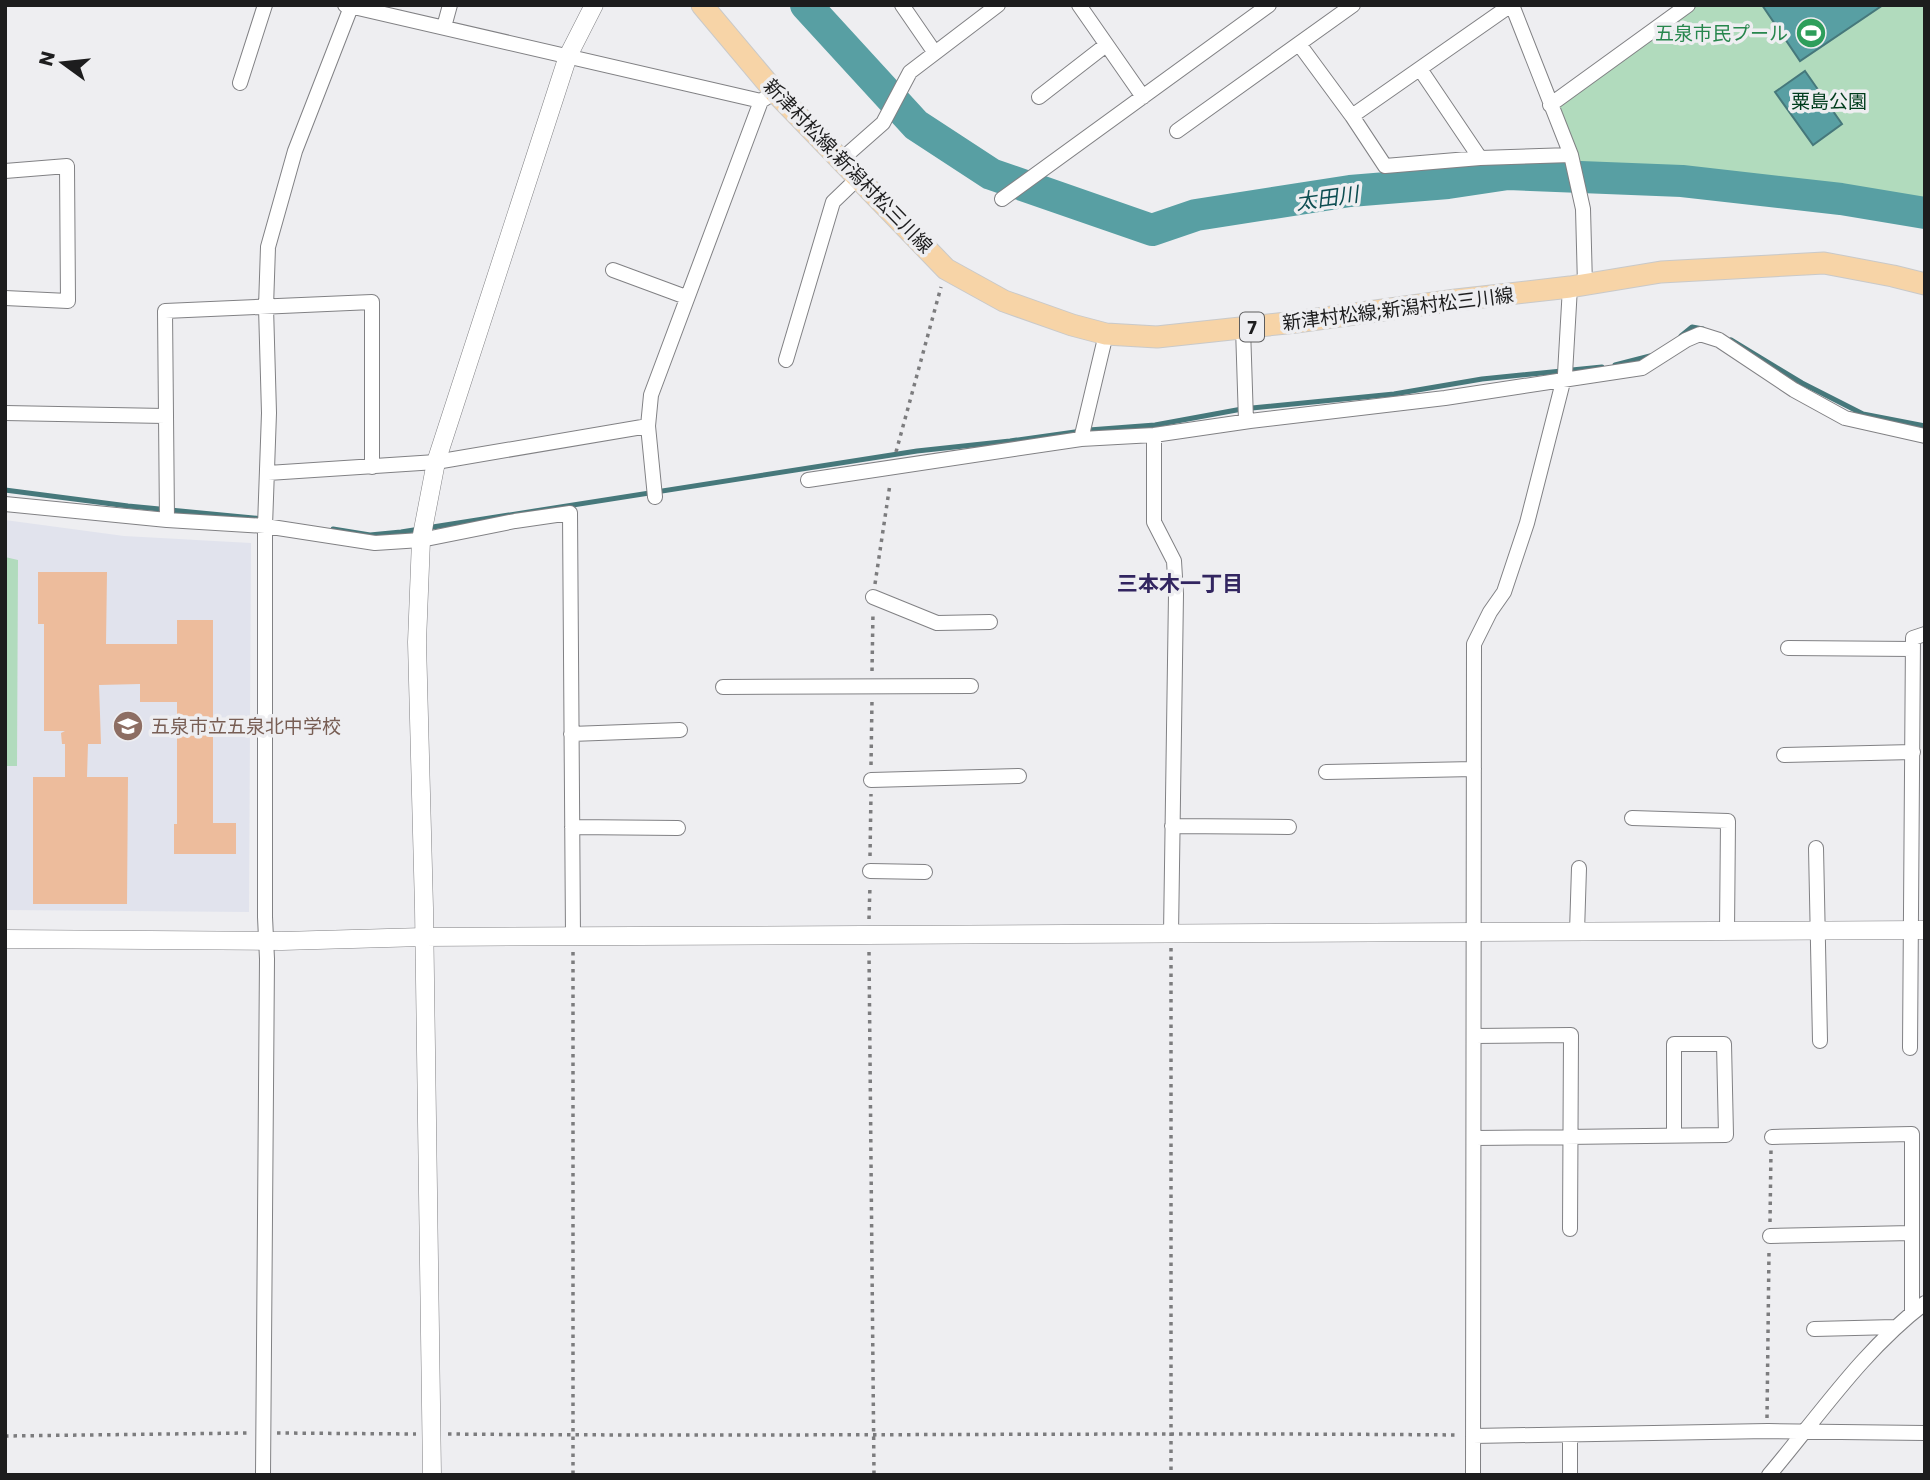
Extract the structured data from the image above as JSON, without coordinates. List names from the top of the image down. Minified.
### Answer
{"streets":{"main road":["新津村松線;新潟村松三川線","7"]},"districts":["三本木一丁目"],"water":["太田川"],"parks":["粟島公園"],"places":{"sports":["五泉市民プール"],"school or university":["五泉市立五泉北中学校"]},"north":"left"}
